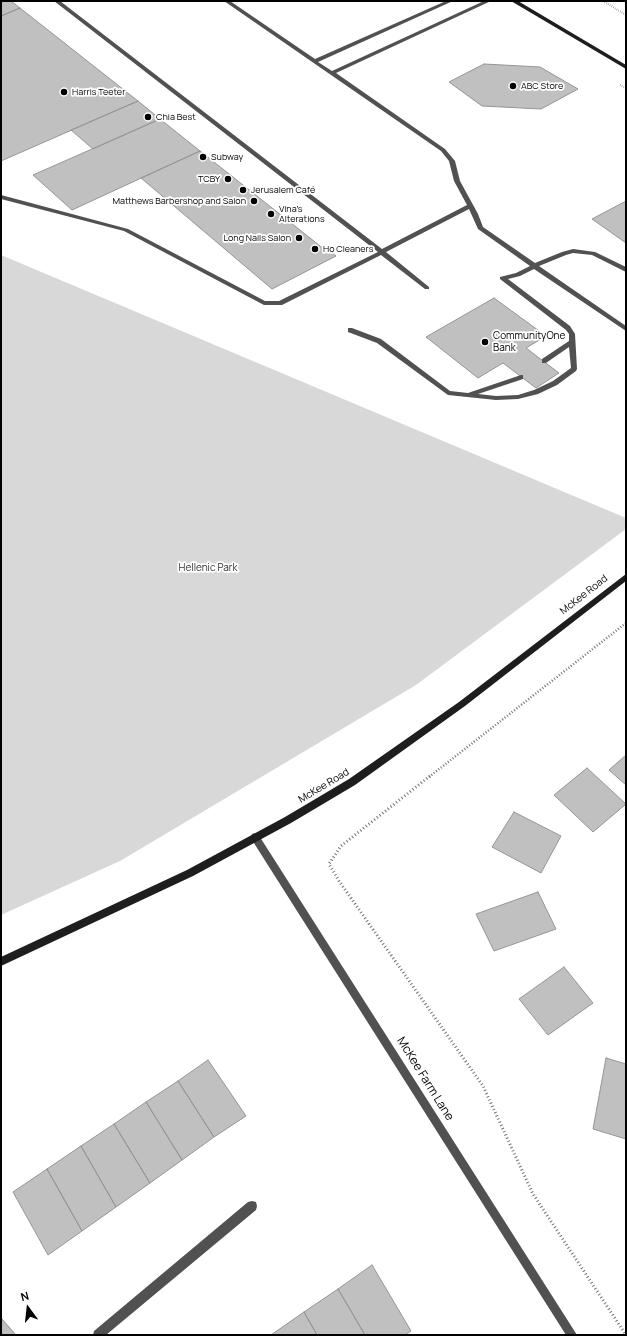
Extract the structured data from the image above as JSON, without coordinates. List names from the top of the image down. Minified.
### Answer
{"streets":{"main road":["McKee Road"],"street":["McKee Farm Lane"]},"crossings":[["McKee Road","McKee Farm Lane"]],"parks":["Hellenic Park"],"places":["ABC Store","Harris Teeter","Chia Best","Subway","TCBY","Jerusalem Café","Matthews Barbershop and Salon","Vina’s Alterations","Long Nails Salon","Ho Cleaners","CommunityOne Bank"],"north":"top"}
